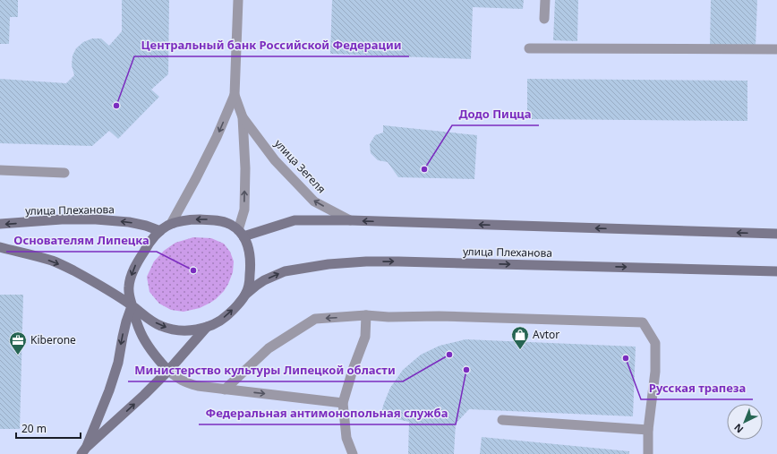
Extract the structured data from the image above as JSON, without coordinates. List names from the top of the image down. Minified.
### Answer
{"streets":{"main road":["улица Плеханова"],"street":["улица Зегеля"]},"crossings":[["улица Зегеля","улица Плеханова"]],"places":{"other":["Центральный банк Российской Федерации","Додо Пицца","Основателям Липецка","Министерство культуры Липецкой области","Русская трапеза","Федеральная антимонопольная служба"],"shop":["Avtor"],"office":["Kiberone"]},"scale_bar":"20 m","north":"bottom left"}
